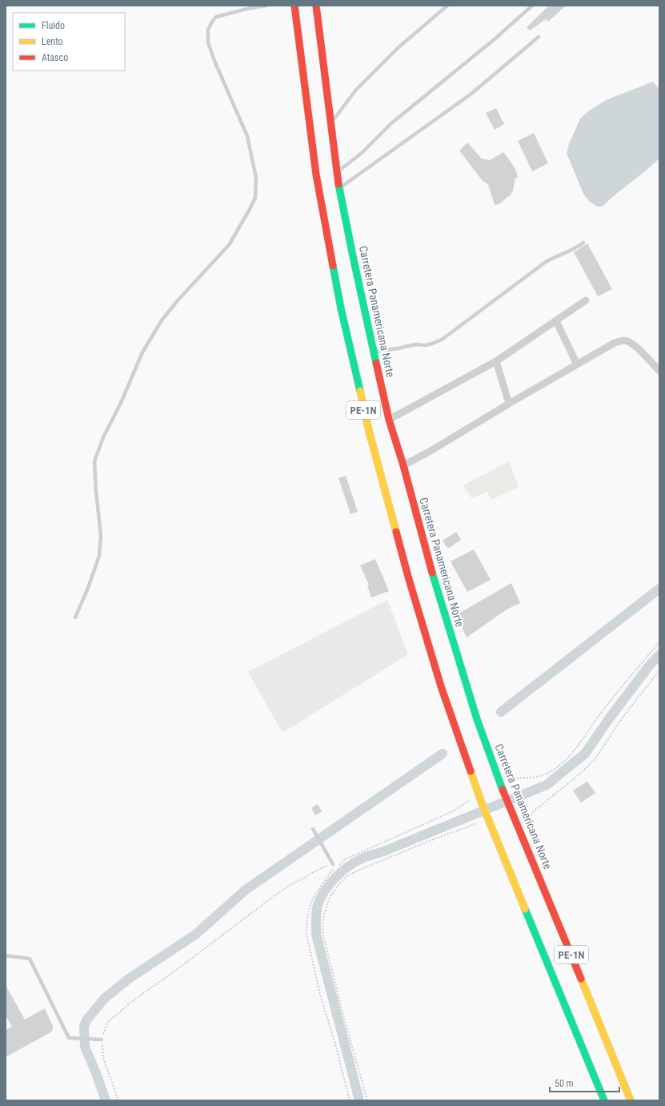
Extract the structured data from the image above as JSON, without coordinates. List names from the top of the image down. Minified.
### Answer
{"streets":{"highway":["Carretera Panamericana Norte","PE-1N"]},"legend":["Fluido","Lento","Atasco"],"scale_bar":"50 m"}
